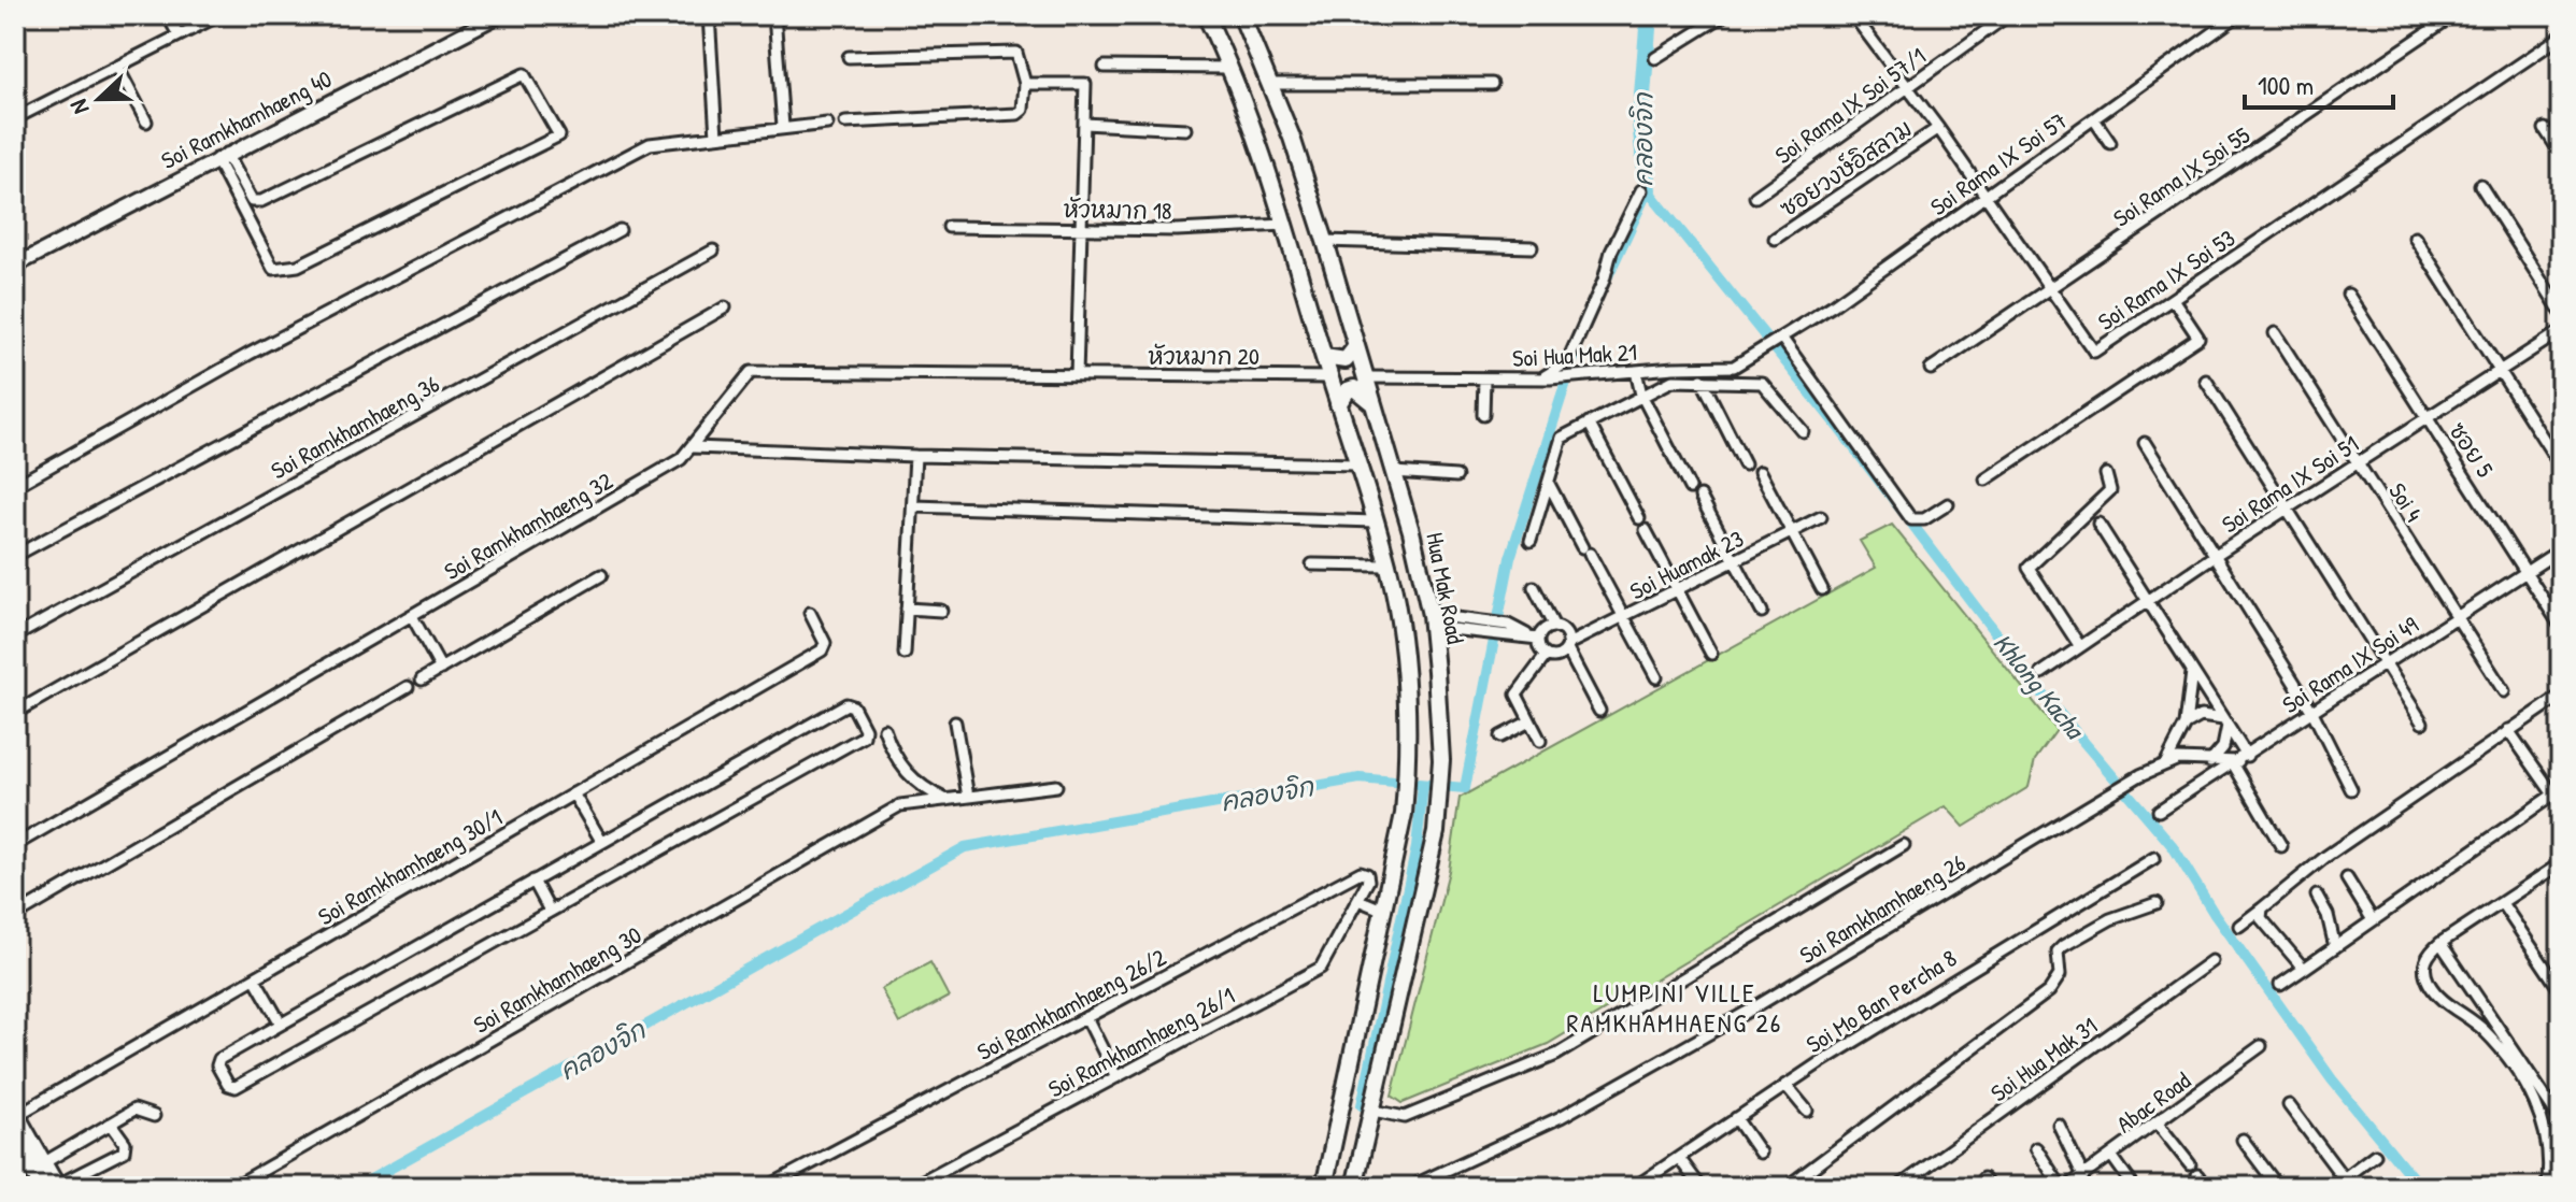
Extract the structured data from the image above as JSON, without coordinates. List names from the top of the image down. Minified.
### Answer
{"streets":{"main road":["Hua Mak Road"],"street":["Soi Rama IX Soi 57/1","Soi Ramkhamhaeng 40","Soi Rama IX Soi 57","ซอยวงษ์อิสลาม","Soi Rama IX Soi 55","หัวหมาก 18","Soi Rama IX Soi 53","Soi Hua Mak 21","หัวหมาก 20","Soi Ramkhamhaeng 36","ซอย 5","Soi Rama IX Soi 51","Soi 4","Soi Ramkhamhaeng 32","Soi Huamak 23","Soi Rama IX Soi 49","Soi Ramkhamhaeng 30/1","Soi Ramkhamhaeng 26","Soi Ramkhamhaeng 30","Soi Mo Ban Percha 8","Soi Ramkhamhaeng 26/2","Soi Ramkhamhaeng 26/1","Soi Hua Mak 31","Abac Road"]},"crossings":[["Soi Rama IX Soi 57/1","Soi Rama IX Soi 53"],["Soi Rama IX Soi 57","Soi Rama IX Soi 53"],["Soi Rama IX Soi 57","Soi Hua Mak 21"],["ซอยวงษ์อิสลาม","Soi Rama IX Soi 53"],["Soi Rama IX Soi 55","Soi Rama IX Soi 53"],["Soi Hua Mak 21","Hua Mak Road"],["หัวหมาก 20","Soi Ramkhamhaeng 32"],["ซอย 5","Soi Rama IX Soi 51"],["ซอย 5","Soi Rama IX Soi 49"],["Soi Rama IX Soi 51","Soi 4"],["Soi 4","Soi Rama IX Soi 49"],["Soi Ramkhamhaeng 26/2","Soi Ramkhamhaeng 26/1"]],"districts":["LUMPINI VILLE RAMKHAMHAENG 26"],"water":["คลองจิก","Khlong Kacha"],"scale_bar":"100 m","north":"left"}
